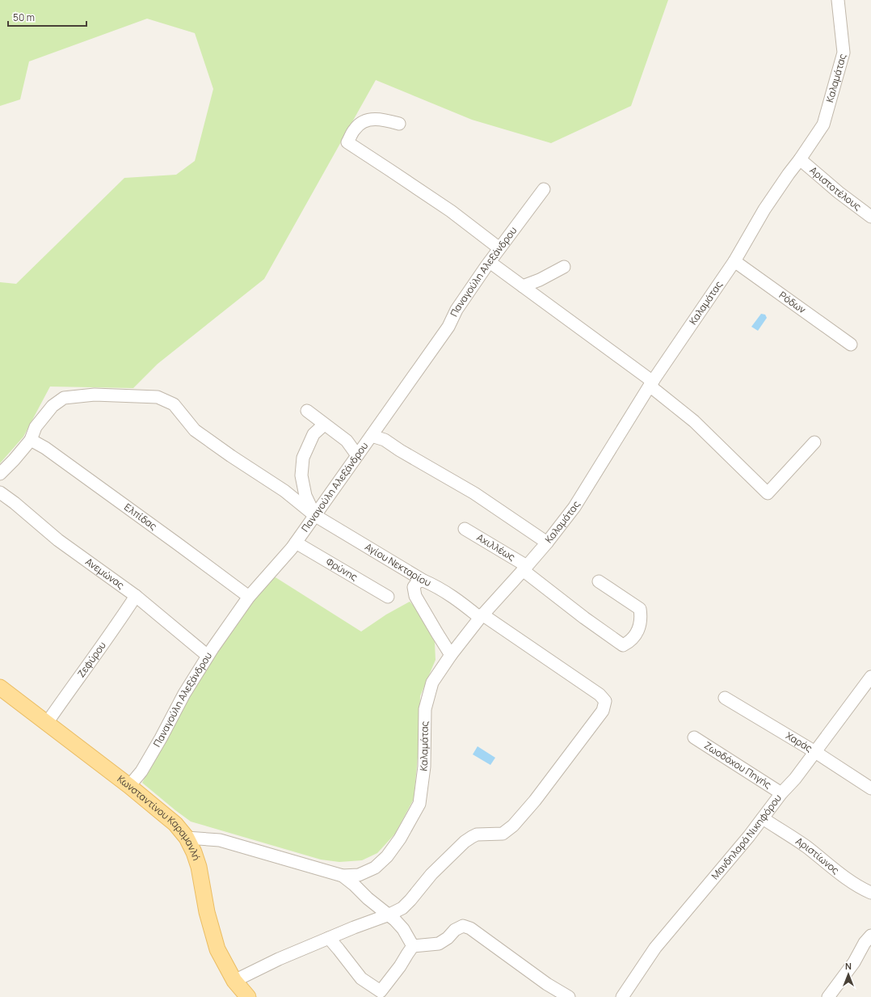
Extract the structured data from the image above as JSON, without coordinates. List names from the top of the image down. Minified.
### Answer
{"streets":{"main road":["Κωνσταντίνου Καραμανλή"],"street":["Καλαμάτας","Αριστοτέλους","Παναγούλη Αλεξάνδρου","Ρόδων","Ελπίδας","Αχιλλέως","Αγίου Νεκταρίου","Φρύνης","Ανεμώνας","Ζεφύρου","Χαράς","Ζωοδόχου Πηγής","Μανδηλαρά Νικηφόρου","Αριστίωνος"]},"crossings":[["Καλαμάτας","Αριστοτέλους"],["Καλαμάτας","Ρόδων"],["Καλαμάτας","Αχιλλέως"],["Καλαμάτας","Αγίου Νεκταρίου"],["Καλαμάτας","Κωνσταντίνου Καραμανλή"],["Παναγούλη Αλεξάνδρου","Ελπίδας"],["Παναγούλη Αλεξάνδρου","Αγίου Νεκταρίου"],["Παναγούλη Αλεξάνδρου","Φρύνης"],["Παναγούλη Αλεξάνδρου","Ανεμώνας"],["Παναγούλη Αλεξάνδρου","Κωνσταντίνου Καραμανλή"],["Ελπίδας","Αγίου Νεκταρίου"],["Ανεμώνας","Ζεφύρου"],["Ζεφύρου","Κωνσταντίνου Καραμανλή"],["Χαράς","Μανδηλαρά Νικηφόρου"],["Ζωοδόχου Πηγής","Μανδηλαρά Νικηφόρου"],["Μανδηλαρά Νικηφόρου","Αριστίωνος"]],"scale_bar":"50 m","north":"top"}
